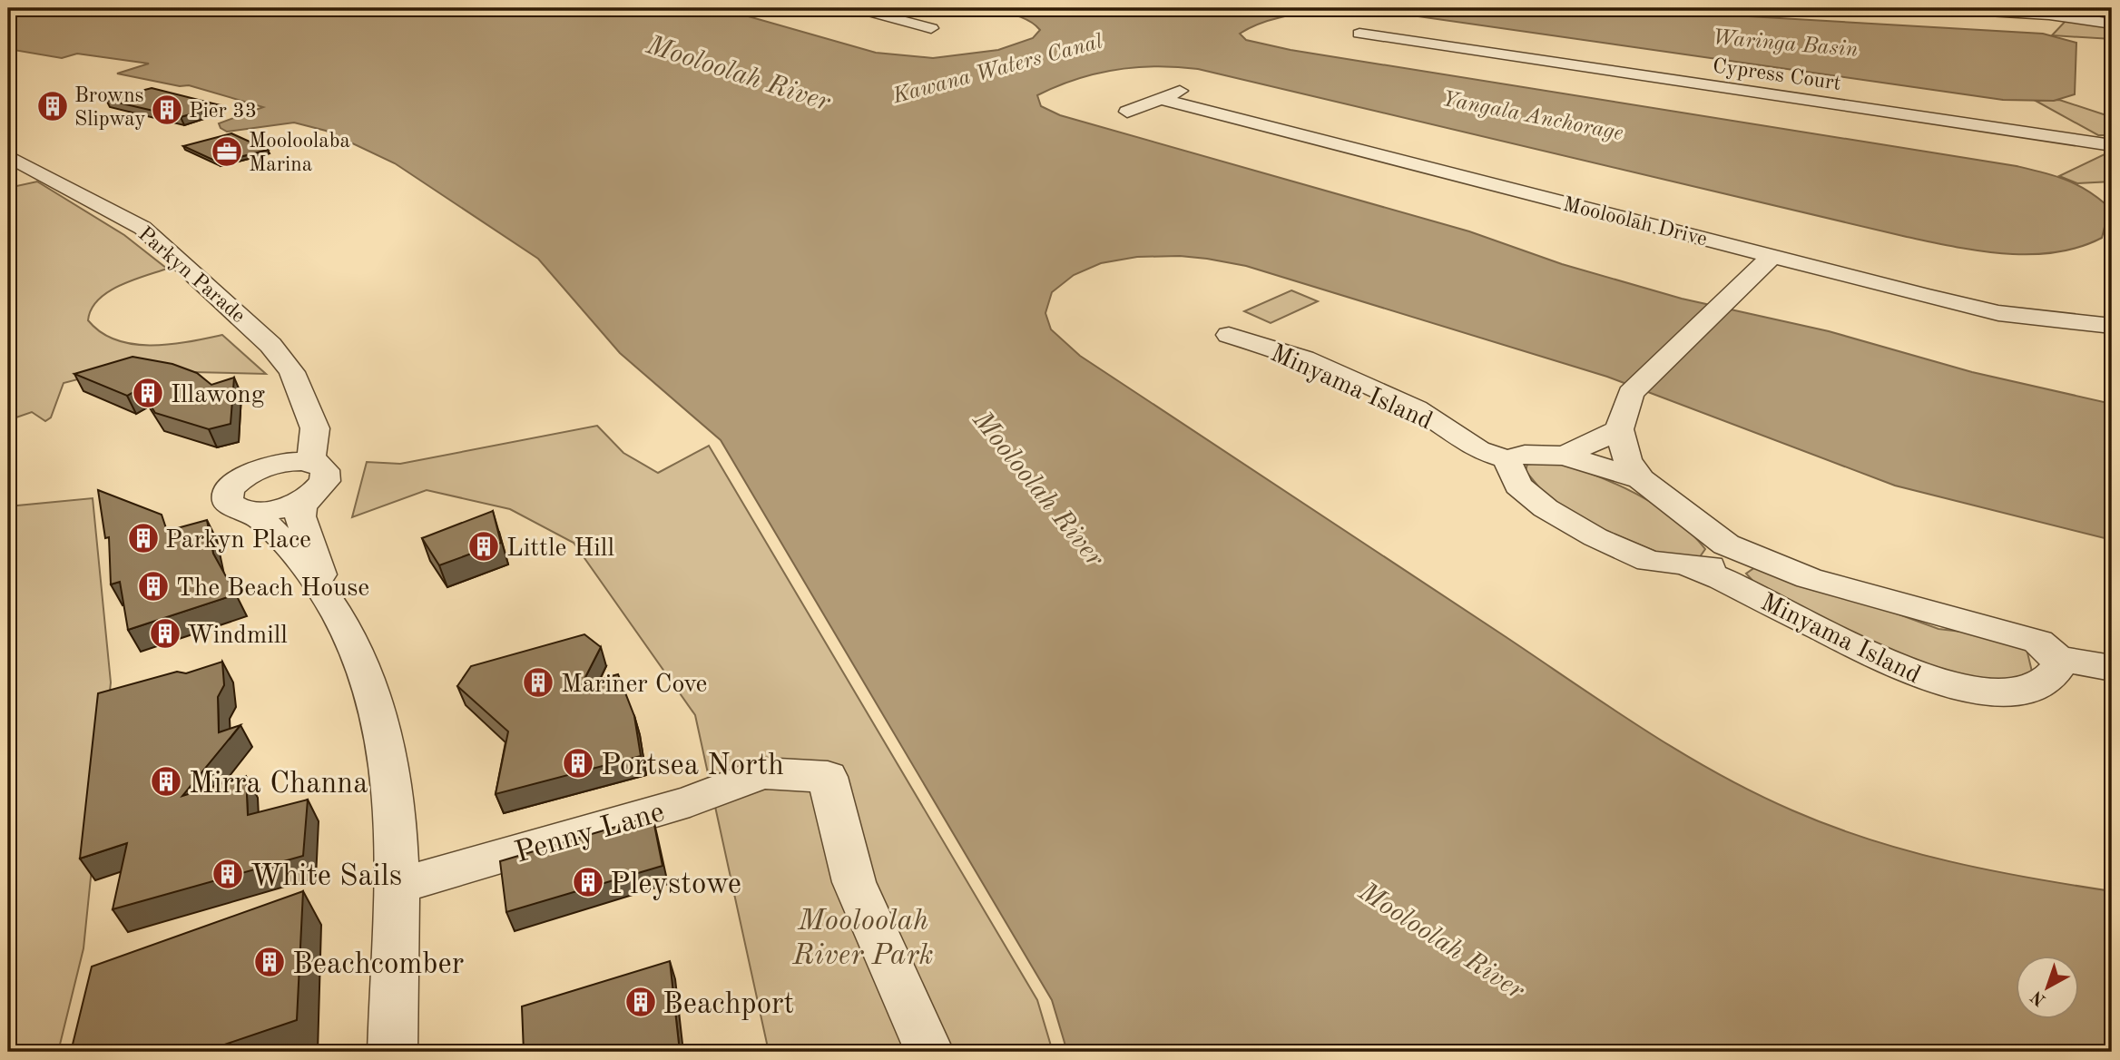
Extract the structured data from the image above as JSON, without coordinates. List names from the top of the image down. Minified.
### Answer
{"streets":{"street":["Cypress Court","Mooloolah Drive","Parkyn Parade","Minyama Island","Penny Lane"]},"water":["Waringa Basin","Kawana Waters Canal","Mooloolah River","Yangala Anchorage"],"parks":["Mooloolah River Park"],"places":{"building":["Browns Slipway","Pier 33","Illawong","Parkyn Place","Little Hill","The Beach House","Windmill","Mariner Cove","Portsea North","Mirra Channa","White Sails","Pleystowe","Beachcomber","Beachport"],"office":["Mooloolaba Marina"]},"north":"bottom left"}
